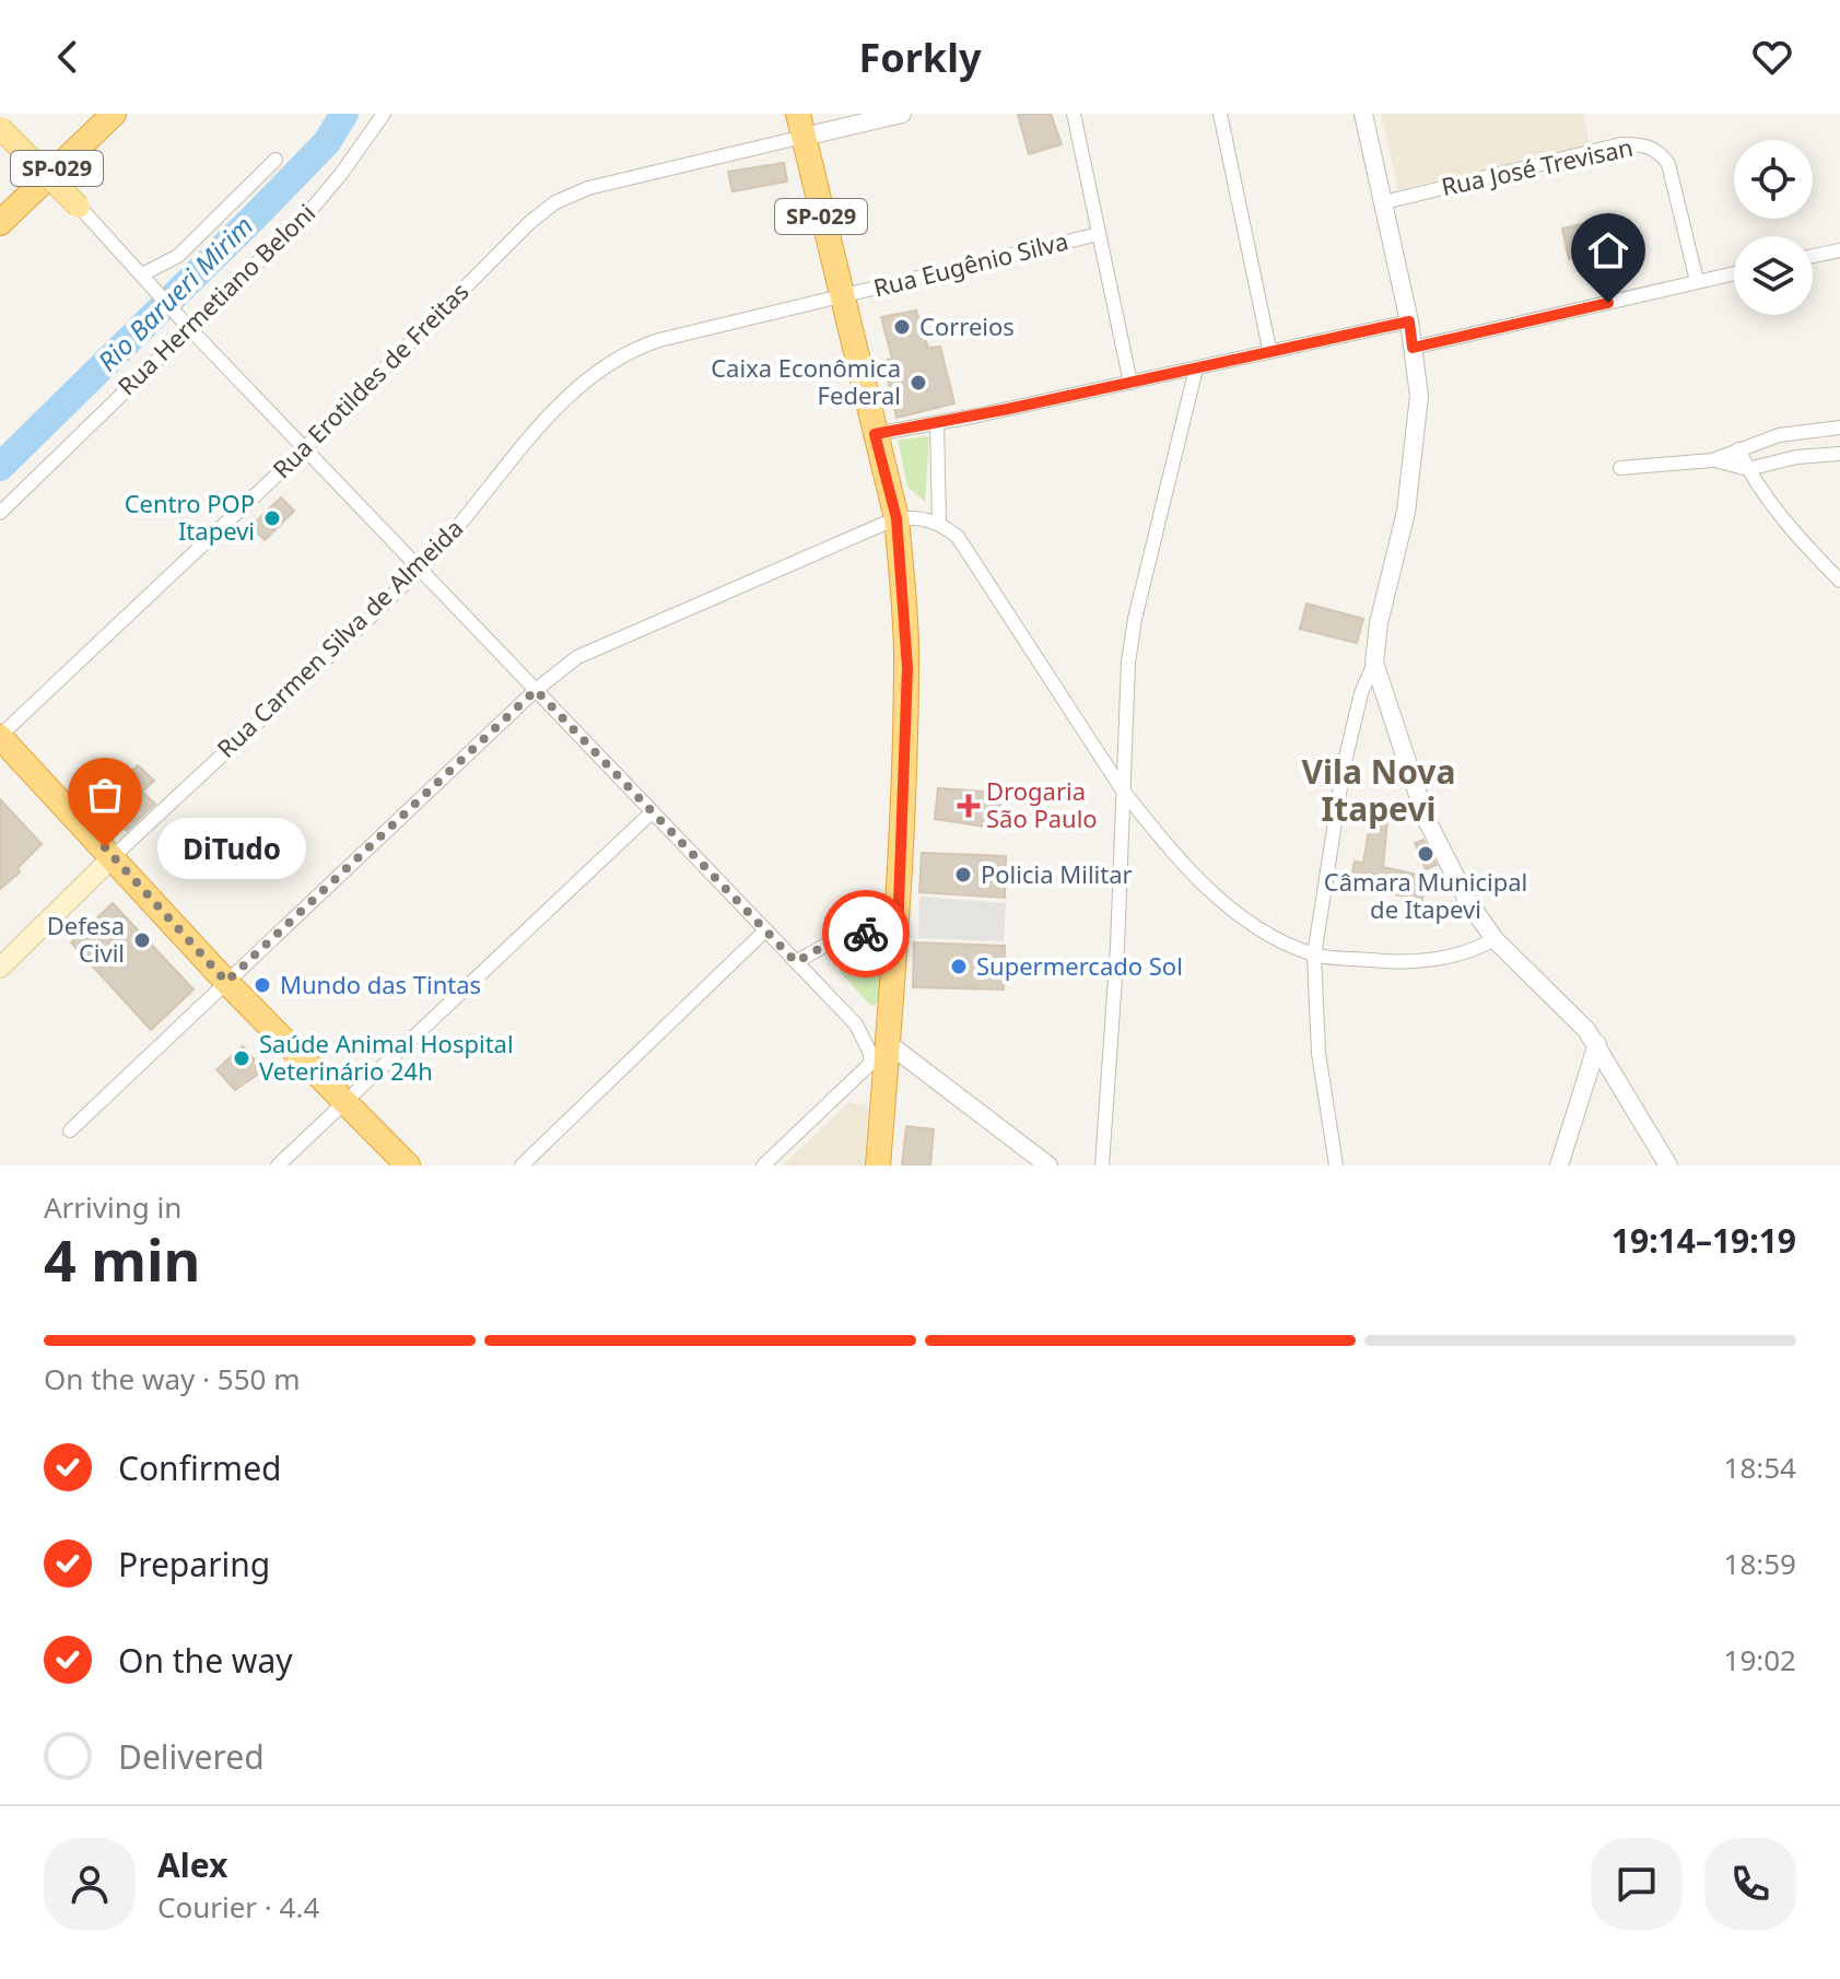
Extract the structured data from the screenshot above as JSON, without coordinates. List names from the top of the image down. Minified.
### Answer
{"streets":{"highway":["SP-029"],"main road":["Rua Carmen Silva de Almeida"],"street":["Rua José Trevisan","Rua Eugênio Silva","Rua Hermetiano Beloni","Rua Erotildes de Freitas"]},"crossings":[["SP-029","Rua Eugênio Silva"],["SP-029","Rua Erotildes de Freitas"],["SP-029","Rua Carmen Silva de Almeida"],["Rua Eugênio Silva","Rua Carmen Silva de Almeida"]],"districts":["Vila Nova Itapevi"],"water":["Rio Barueri Mirim"],"places":{"other":["Correios","Caixa Econômica Federal","Centro POP Itapevi","DiTudo","Câmara Municipal de Itapevi","Policia Militar","Defesa Civil","Supermercado Sol","Mundo das Tintas","Saúde Animal Hospital Veterinário 24h"],"health":["Drogaria São Paulo"]},"page":{"header":"Forkly","bubble":"DiTudo","heading":["4 min","Arriving in","19:14–19:19"],"panel":["Alex","Courier · 4.4"],"bar":"On the way · 550 m","list":[["Confirmed","18:54"],["Preparing","18:59"],["On the way","19:02"],"Delivered"]}}
